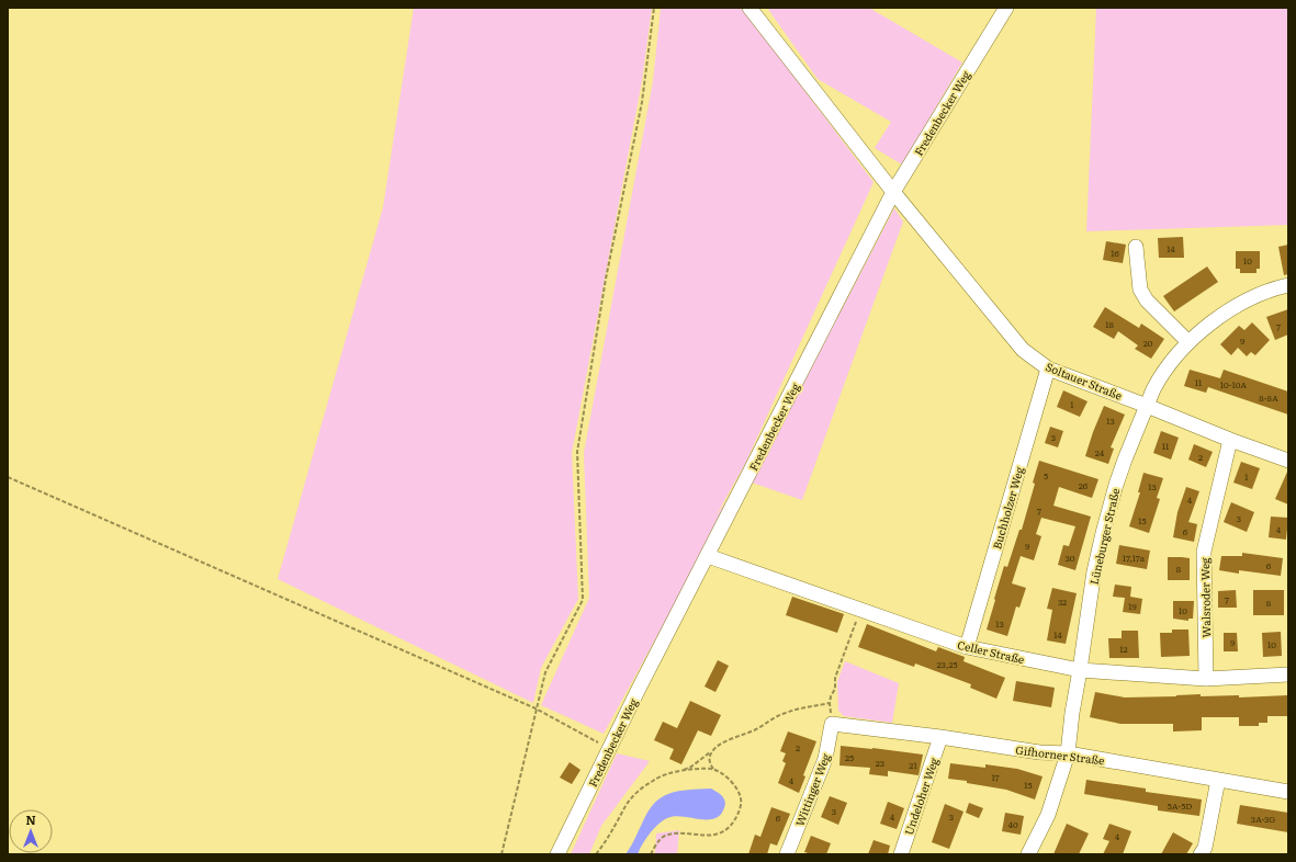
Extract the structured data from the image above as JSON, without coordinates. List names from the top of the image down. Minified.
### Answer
{"streets":{"street":["Fredenbecker Weg","Soltauer Straße","Buchholzer Weg","Lüneburger Straße","Walsroder Weg","Celler Straße","Gifhorner Straße","Wittinger Weg","Undeloher Weg"]},"crossings":[["Fredenbecker Weg","Soltauer Straße"],["Fredenbecker Weg","Celler Straße"],["Soltauer Straße","Buchholzer Weg"],["Soltauer Straße","Lüneburger Straße"],["Soltauer Straße","Walsroder Weg"],["Buchholzer Weg","Celler Straße"],["Lüneburger Straße","Celler Straße"],["Lüneburger Straße","Gifhorner Straße"],["Walsroder Weg","Celler Straße"],["Gifhorner Straße","Wittinger Weg"],["Gifhorner Straße","Undeloher Weg"]],"house_numbers":["14","16","10","18","7","9","20","11","10-10A","8-8A","1","13","3","11","24","2","5","1","26","13","4","7","3","15","4","6","9","30","17,17a","6","8","7","32","8","19","10","13","14","9","10","12","23,25","2","25","23","21","17","4","15","5A-5D","3","4","3","6","3A-3G","40","4"],"north":"top"}
